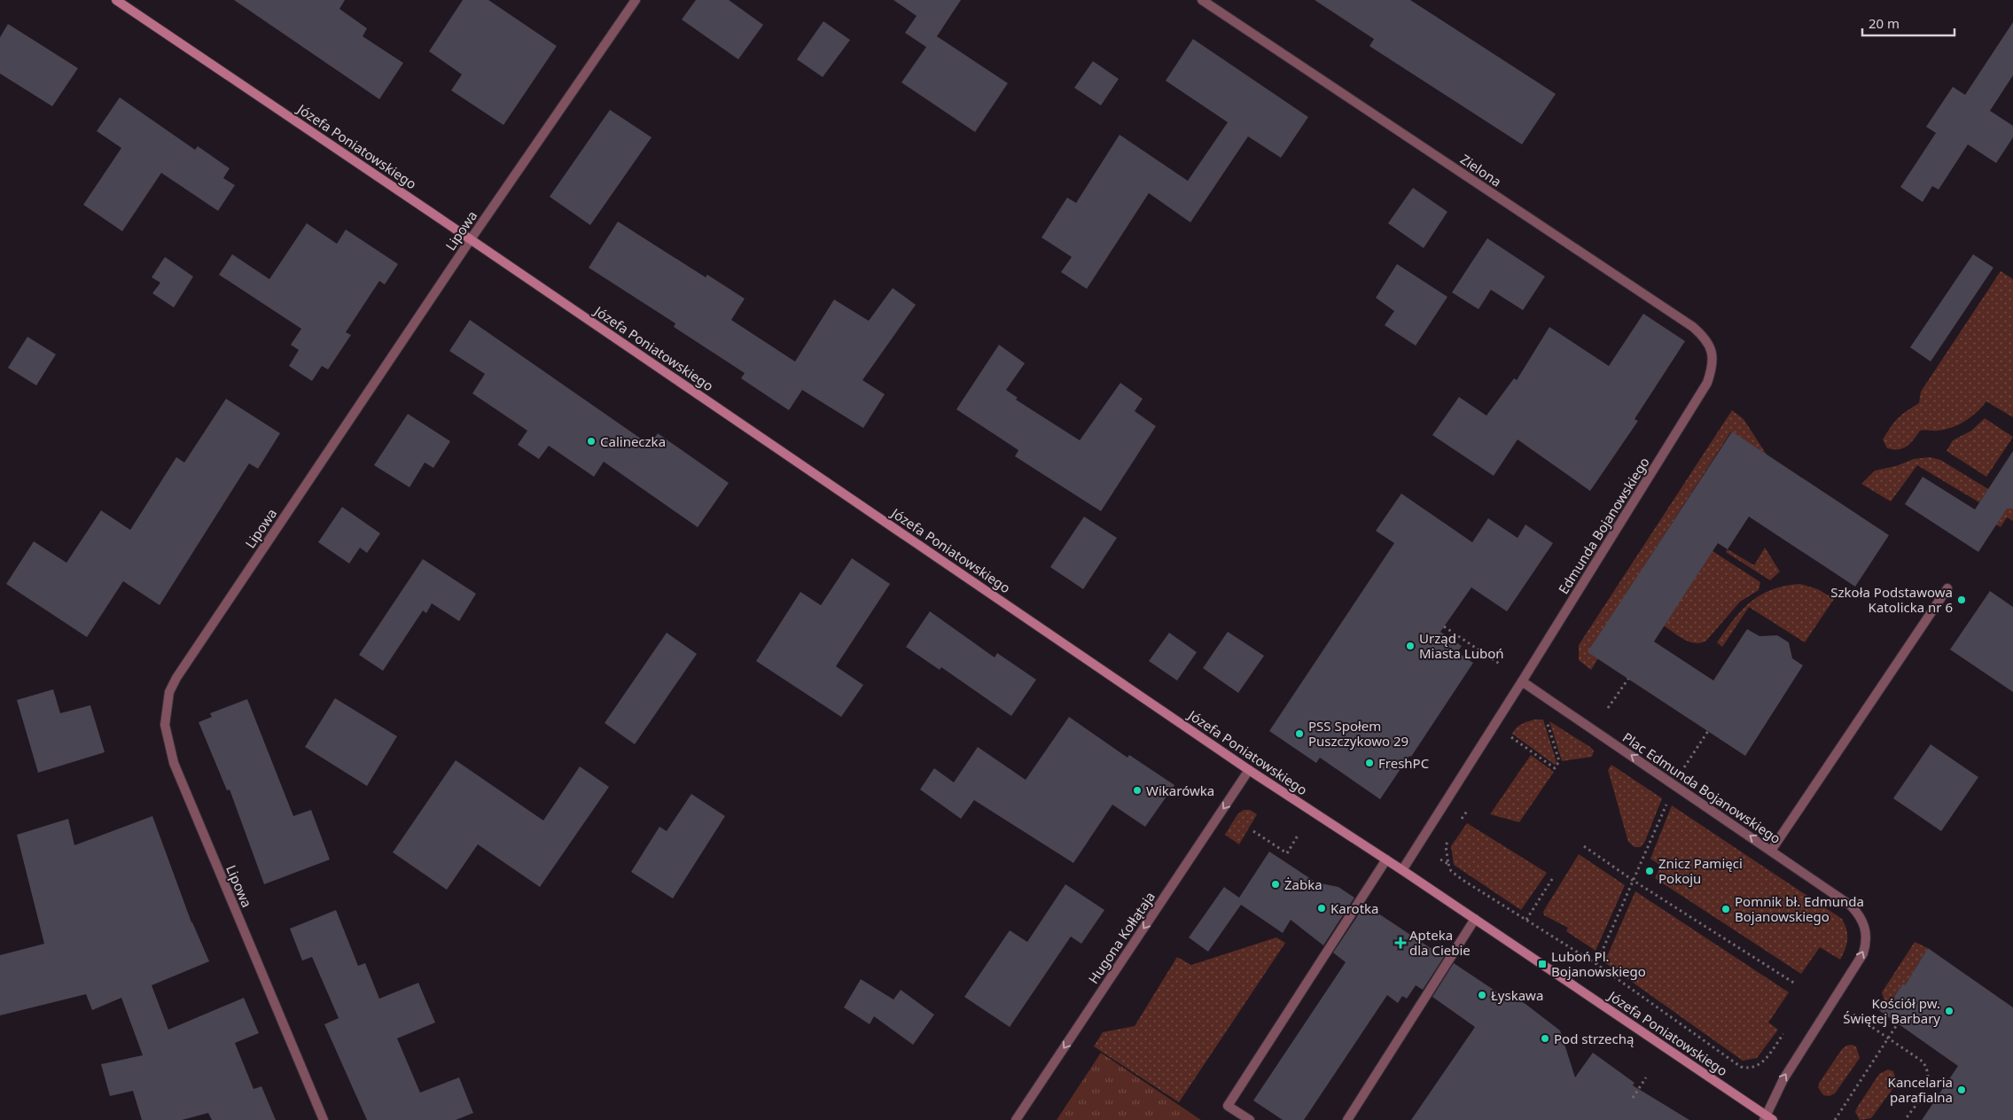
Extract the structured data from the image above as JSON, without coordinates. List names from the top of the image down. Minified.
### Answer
{"streets":{"street":["Józefa Poniatowskiego","Zielona","Lipowa","Edmunda Bojanowskiego","Plac Edmunda Bojanowskiego","Hugona Kołłątaja"]},"crossings":[["Józefa Poniatowskiego","Lipowa"],["Józefa Poniatowskiego","Plac Edmunda Bojanowskiego"],["Józefa Poniatowskiego","Hugona Kołłątaja"],["Zielona","Edmunda Bojanowskiego"],["Edmunda Bojanowskiego","Plac Edmunda Bojanowskiego"]],"one_way":["Hugona Kołłątaja"],"places":{"other":["Calineczka","Szkoła Podstawowa Katolicka nr 6","Urząd Miasta Luboń","PSS Społem Puszczykowo 29","FreshPC","Wikarówka","Znicz Pamięci Pokoju","Żabka","Karotka","Pomnik bł. Edmunda Bojanowskiego","Łyskawa","Kościół pw. Świętej Barbary","Pod strzechą","Kancelaria parafialna"],"health":["Apteka dla Ciebie"],"transit":["Luboń Pl. Bojanowskiego"]},"scale_bar":"20 m"}
